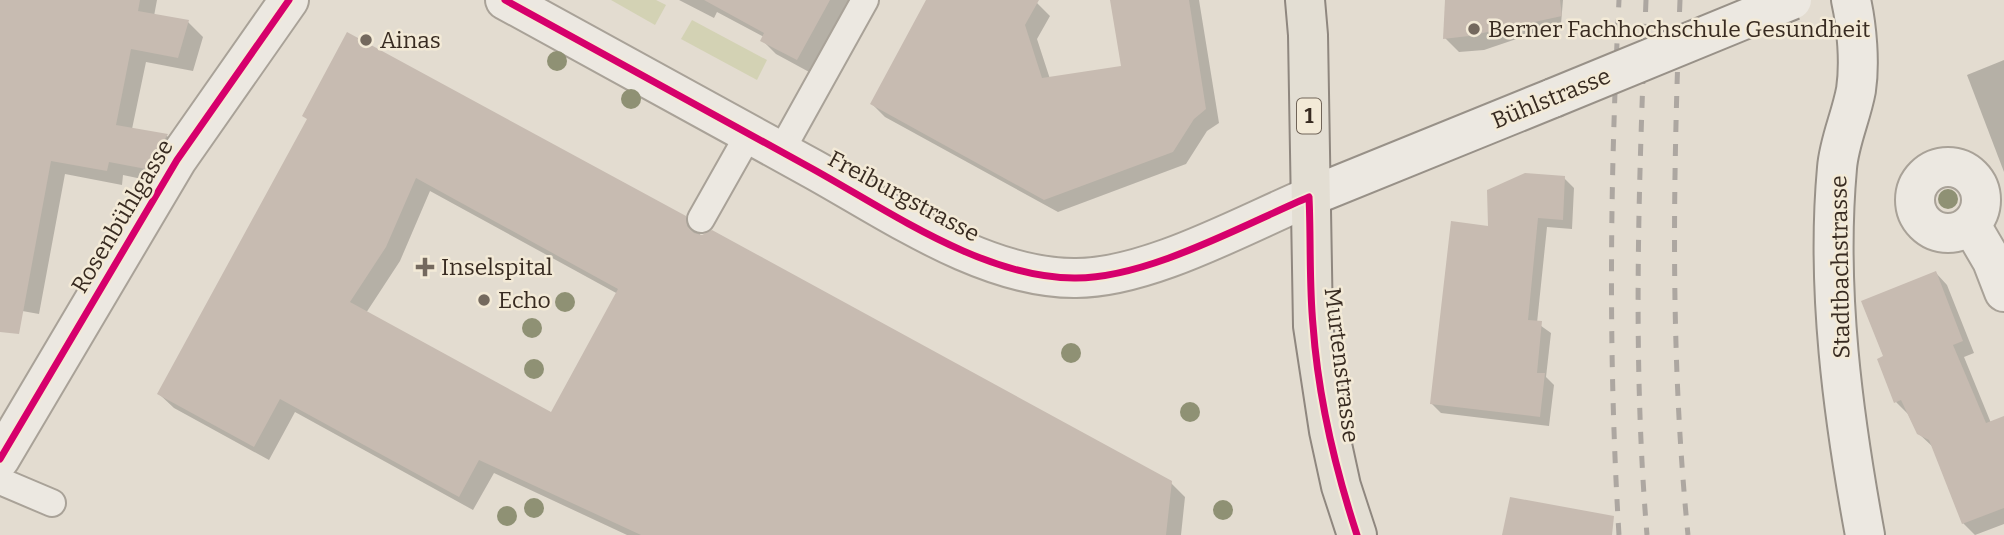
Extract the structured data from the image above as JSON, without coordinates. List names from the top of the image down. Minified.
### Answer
{"streets":{"main road":["1","Murtenstrasse"],"street":["Bühlstrasse","Freiburgstrasse","Rosenbühlgasse","Stadtbachstrasse"]},"crossings":[["Bühlstrasse","Freiburgstrasse"],["Bühlstrasse","Murtenstrasse"],["Freiburgstrasse","Murtenstrasse"]],"places":{"other":["Berner Fachhochschule Gesundheit","Ainas","Echo"],"health":["Inselspital"]}}
